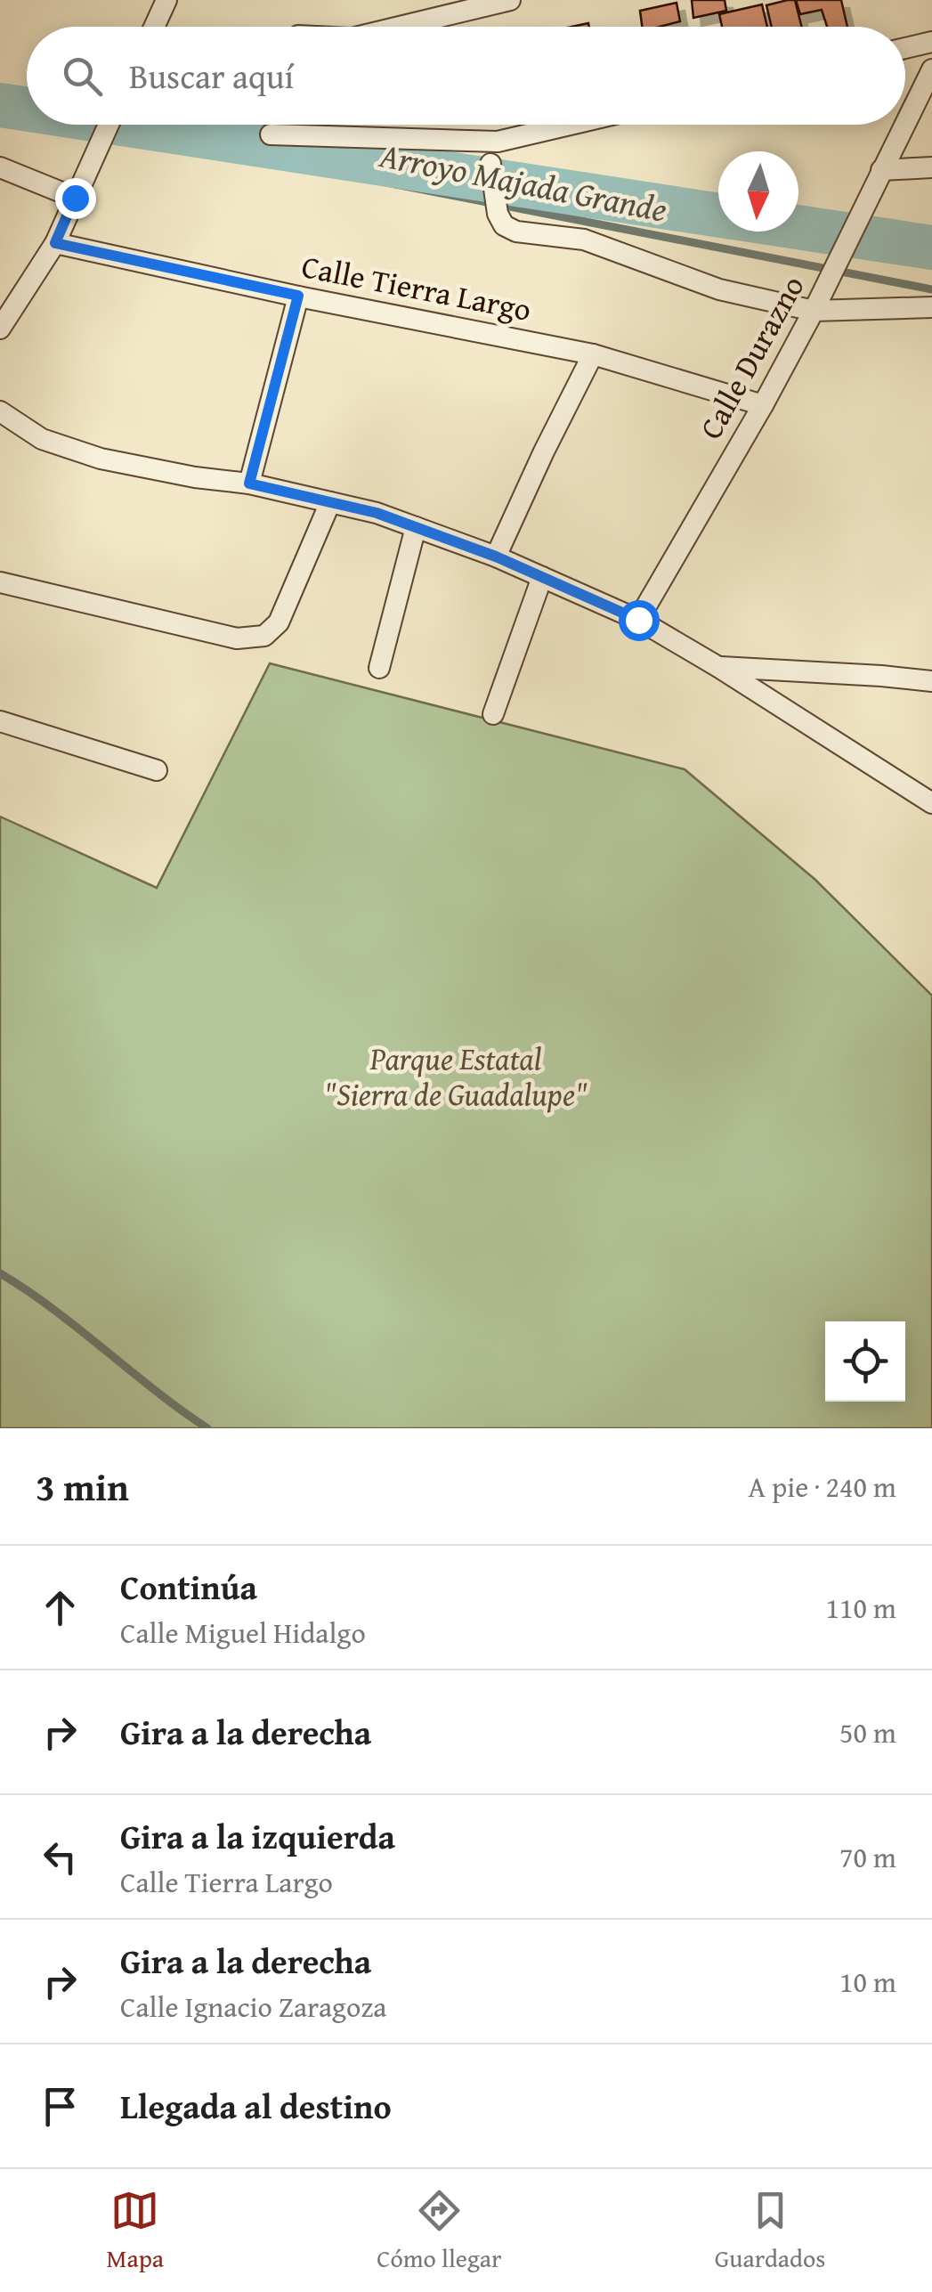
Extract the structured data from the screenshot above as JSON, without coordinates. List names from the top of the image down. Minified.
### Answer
{"streets":{"street":["Calle Tierra Largo","Calle Durazno"]},"crossings":[["Calle Tierra Largo","Calle Durazno"]],"water":["Arroyo Majada Grande"],"parks":["Parque Estatal \"Sierra de Guadalupe\""],"north":"bottom","page":{"search":"Buscar aquí","heading":["3 min","A pie · 240 m"],"list":[["Continúa","Calle Miguel Hidalgo","110 m"],["Gira a la derecha","50 m"],["Gira a la izquierda","Calle Tierra Largo","70 m"],["Gira a la derecha","Calle Ignacio Zaragoza","10 m"],"Llegada al destino"],"nav":["Mapa","Cómo llegar","Guardados"]}}
